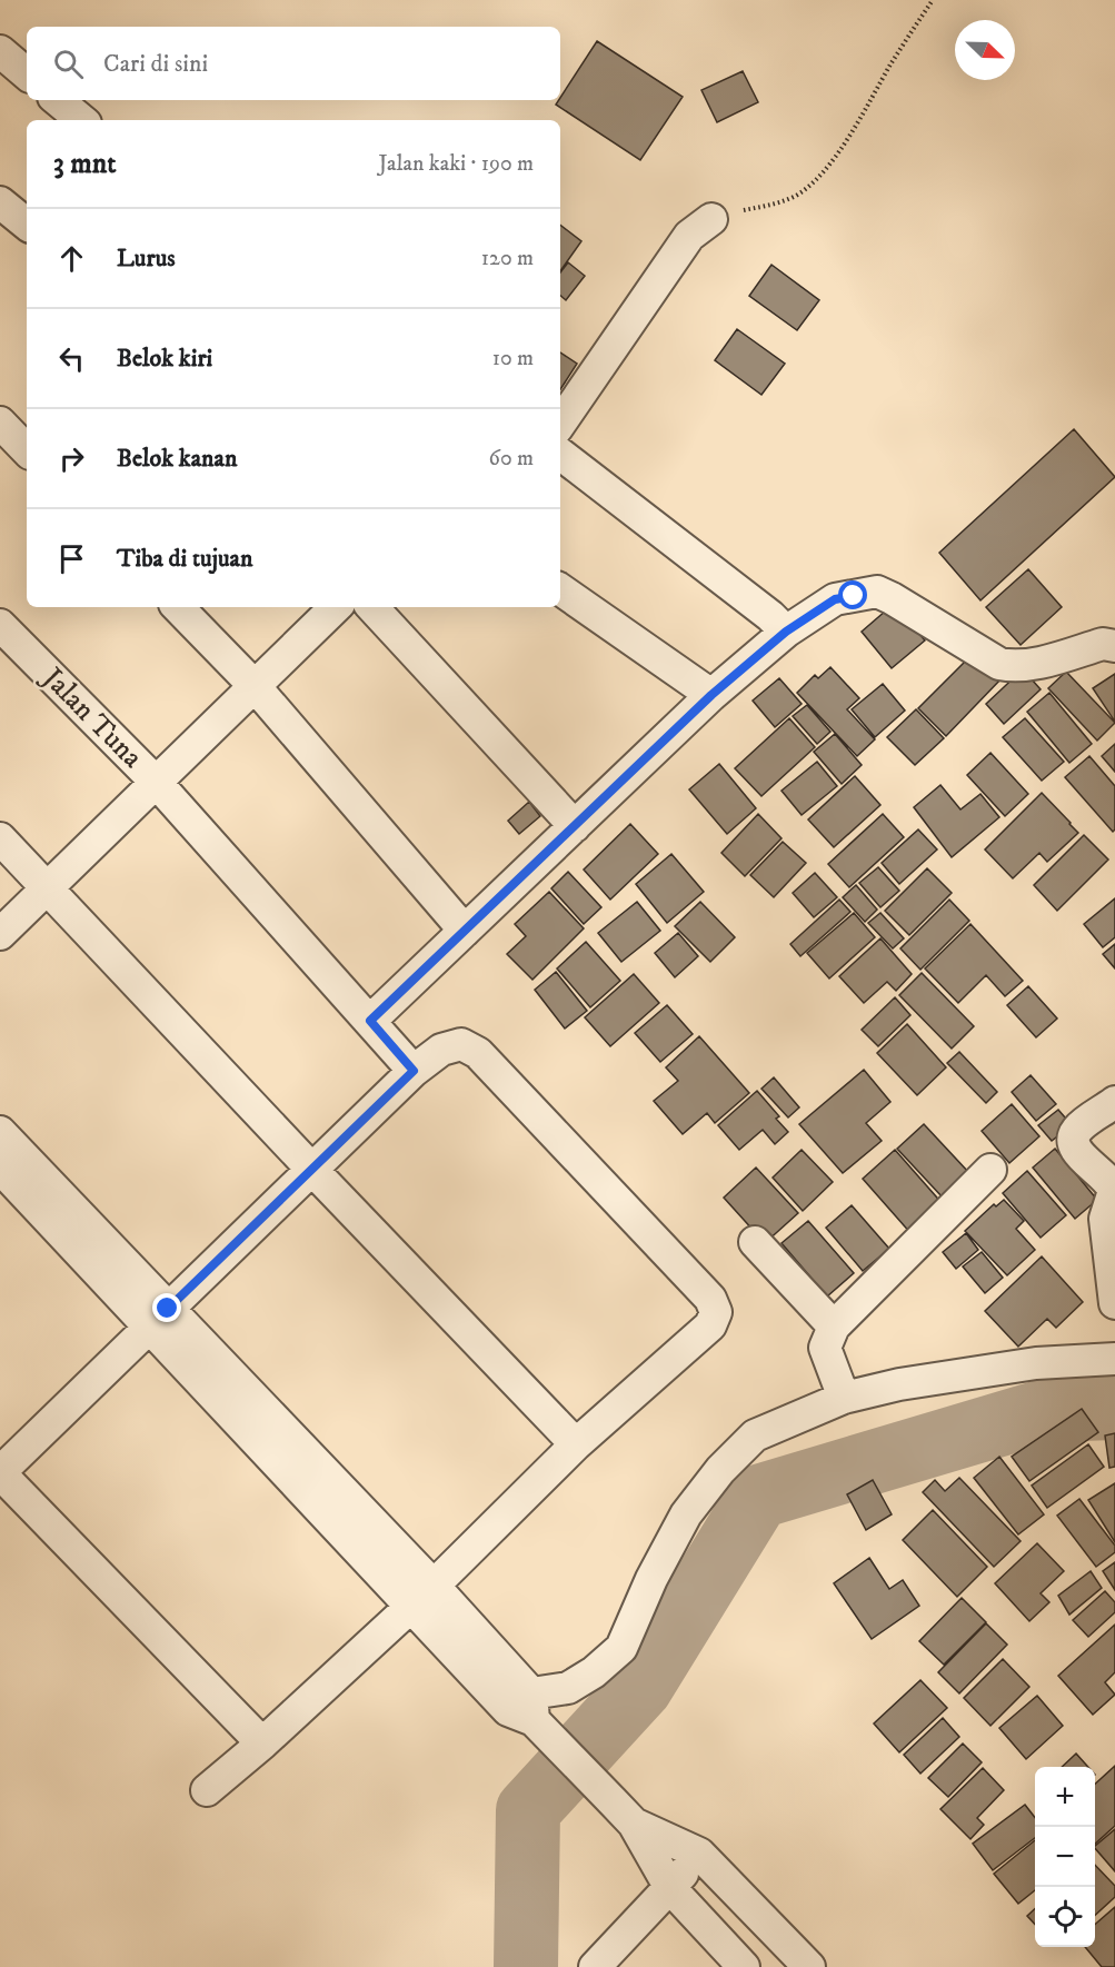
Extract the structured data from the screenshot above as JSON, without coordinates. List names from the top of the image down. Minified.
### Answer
{"streets":{"street":["Jalan Tuna"]},"north":"bottom right","page":{"search":"Cari di sini","heading":["3 mnt","Jalan kaki · 190 m"],"list":[["Lurus","120 m"],["Belok kiri","10 m"],["Belok kanan","60 m"],"Tiba di tujuan"],"map_buttons":["+","−"]}}
